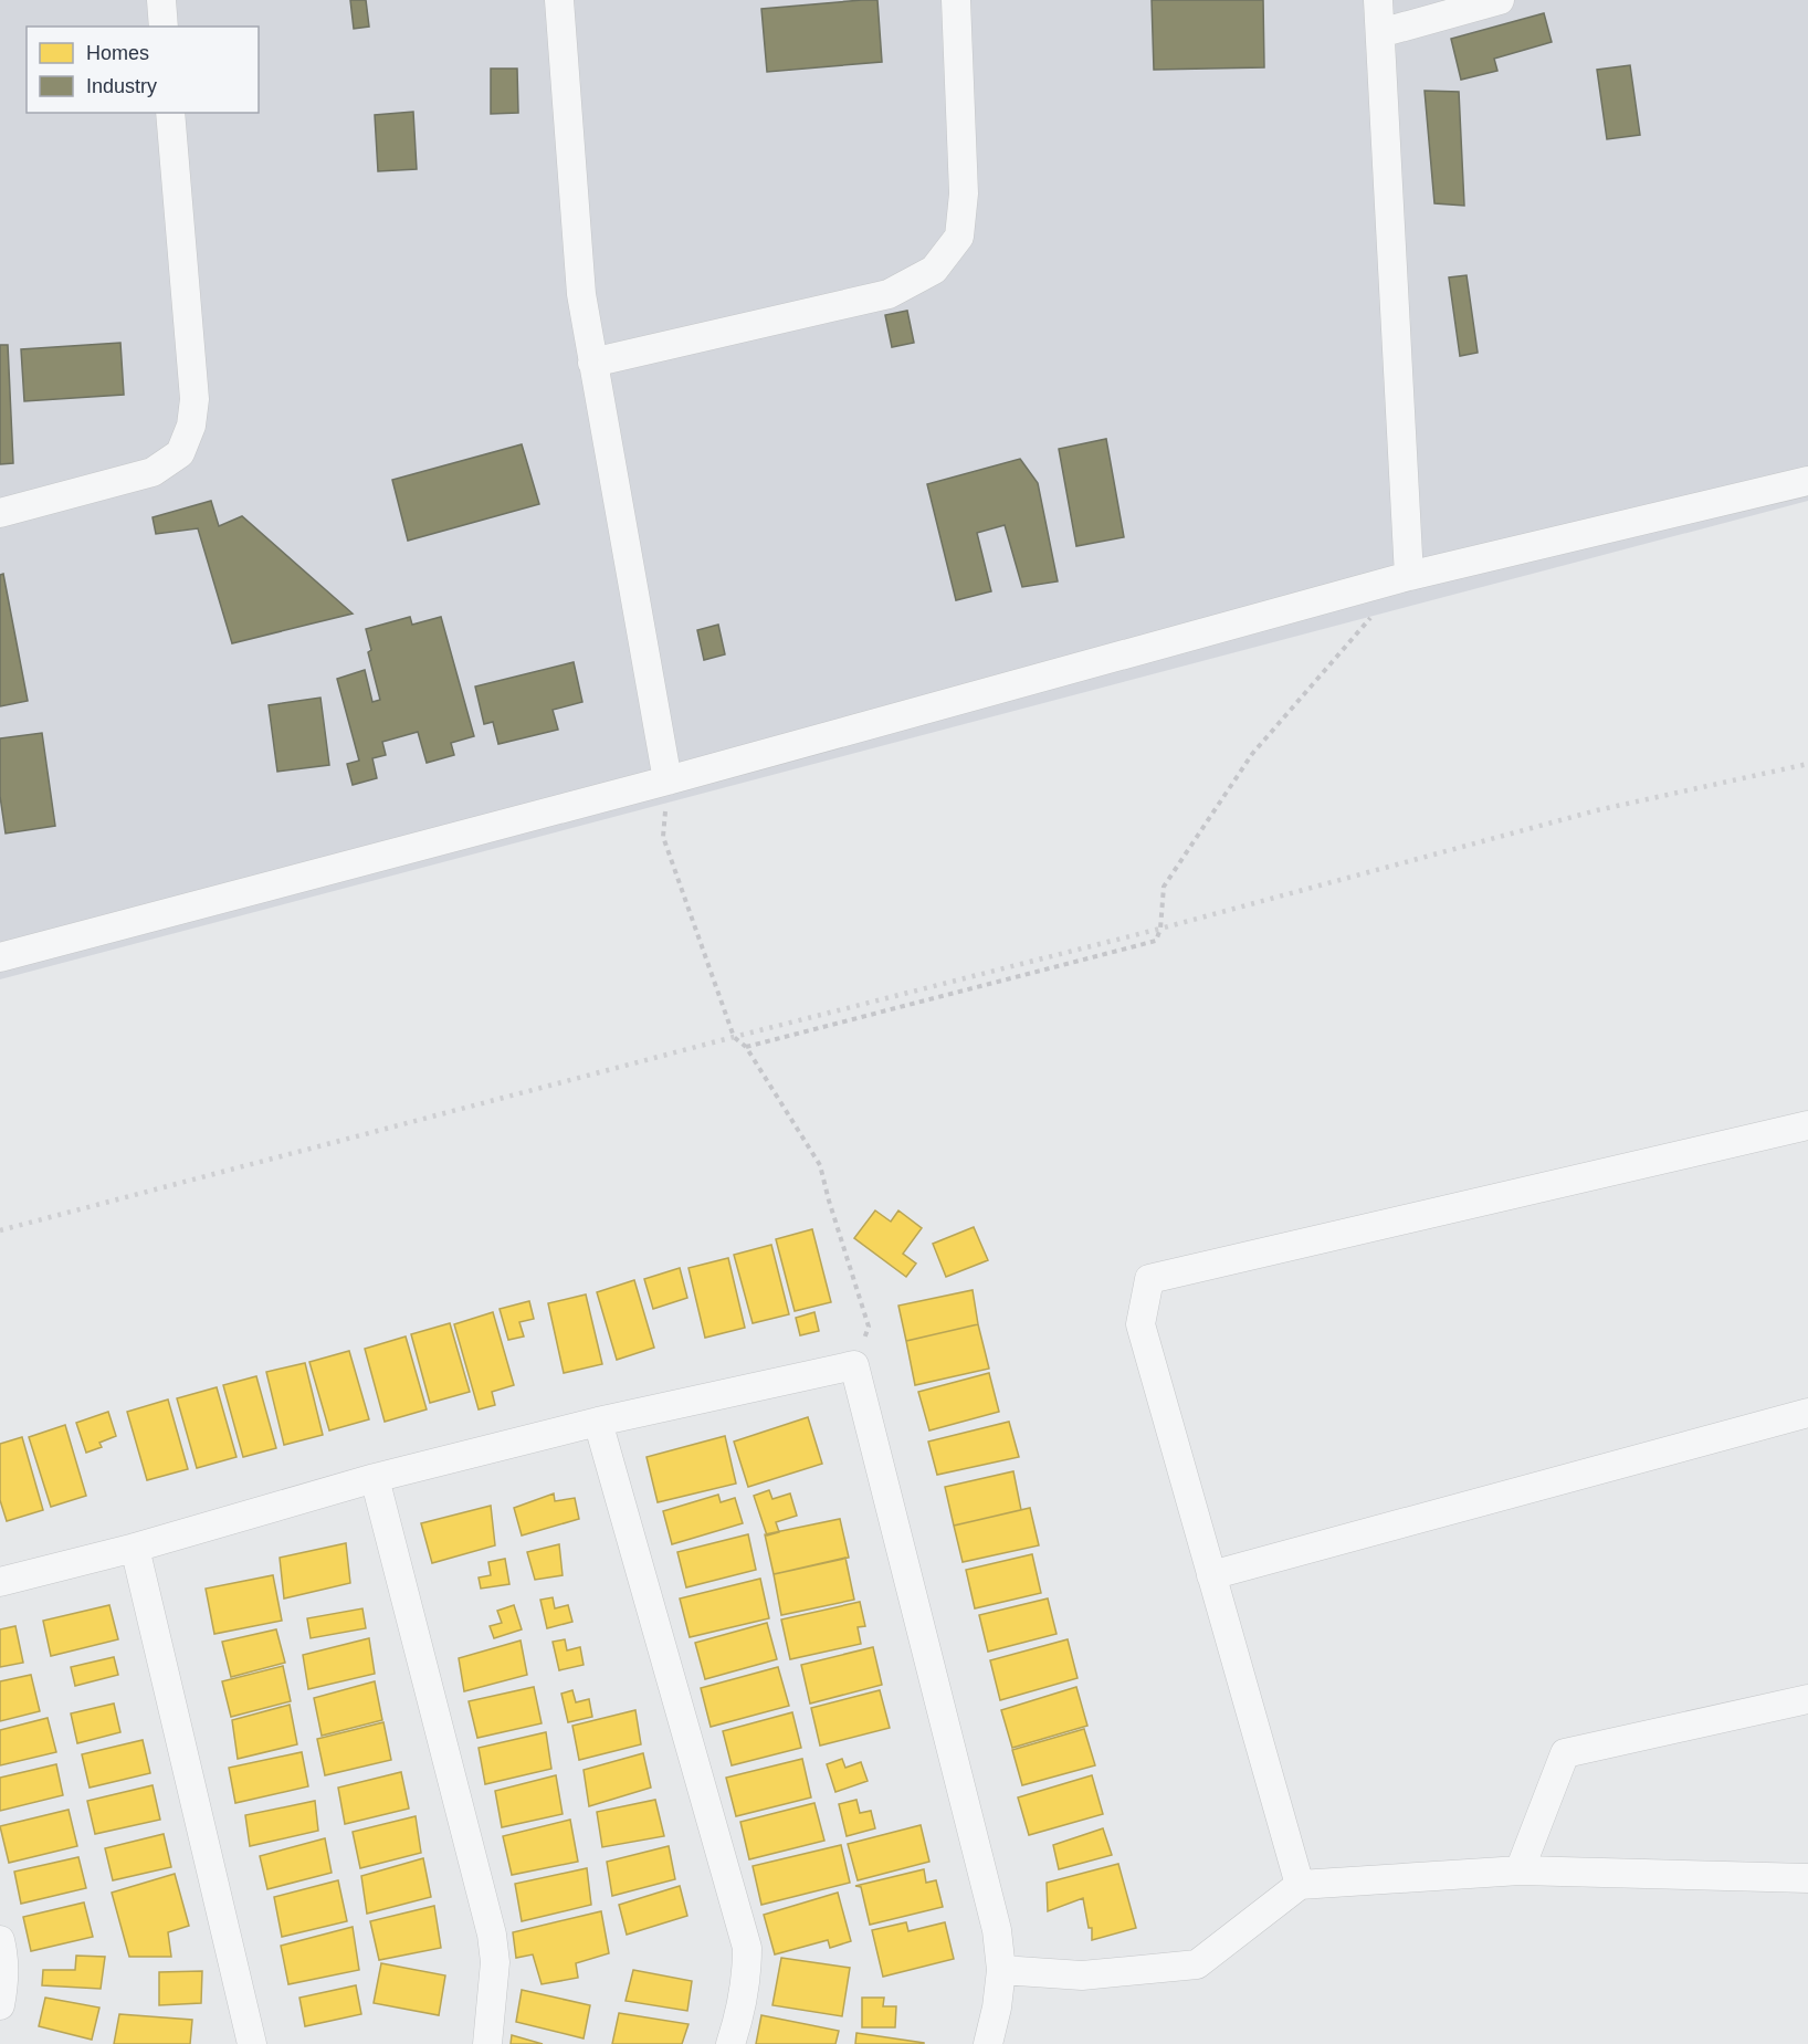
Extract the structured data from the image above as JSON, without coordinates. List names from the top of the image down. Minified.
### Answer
{"legend":["Homes","Industry"]}
